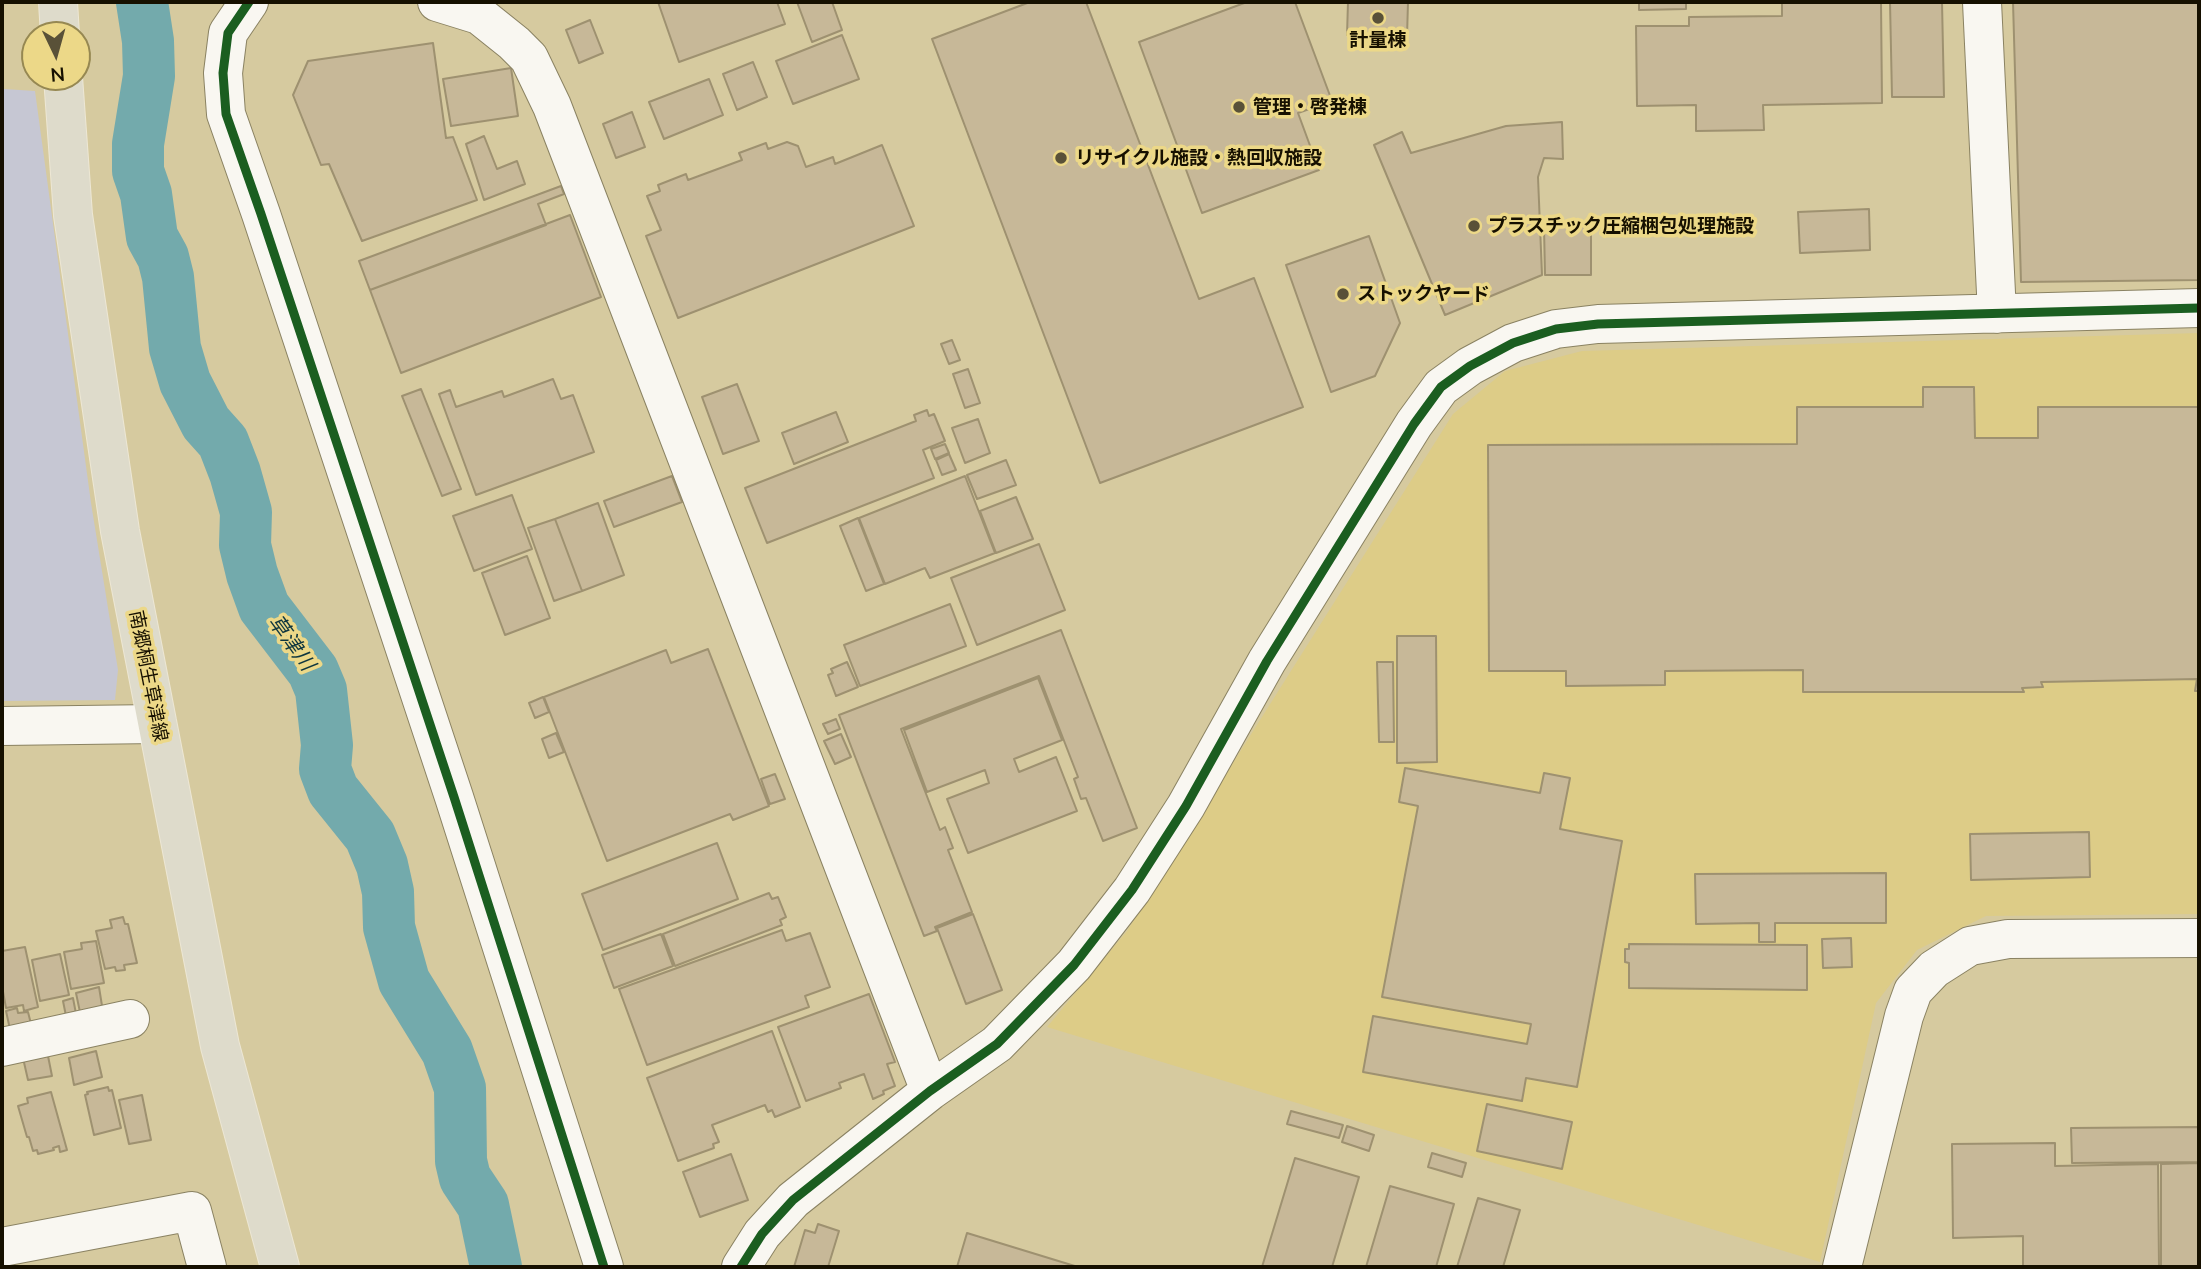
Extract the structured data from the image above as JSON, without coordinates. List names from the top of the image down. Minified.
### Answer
{"streets":{"main road":["南郷桐生草津線"]},"water":["草津川"],"places":["計量棟","管理・啓発棟","リサイクル施設・熱回収施設","プラスチック圧縮梱包処理施設","ストックヤード"],"north":"bottom"}
